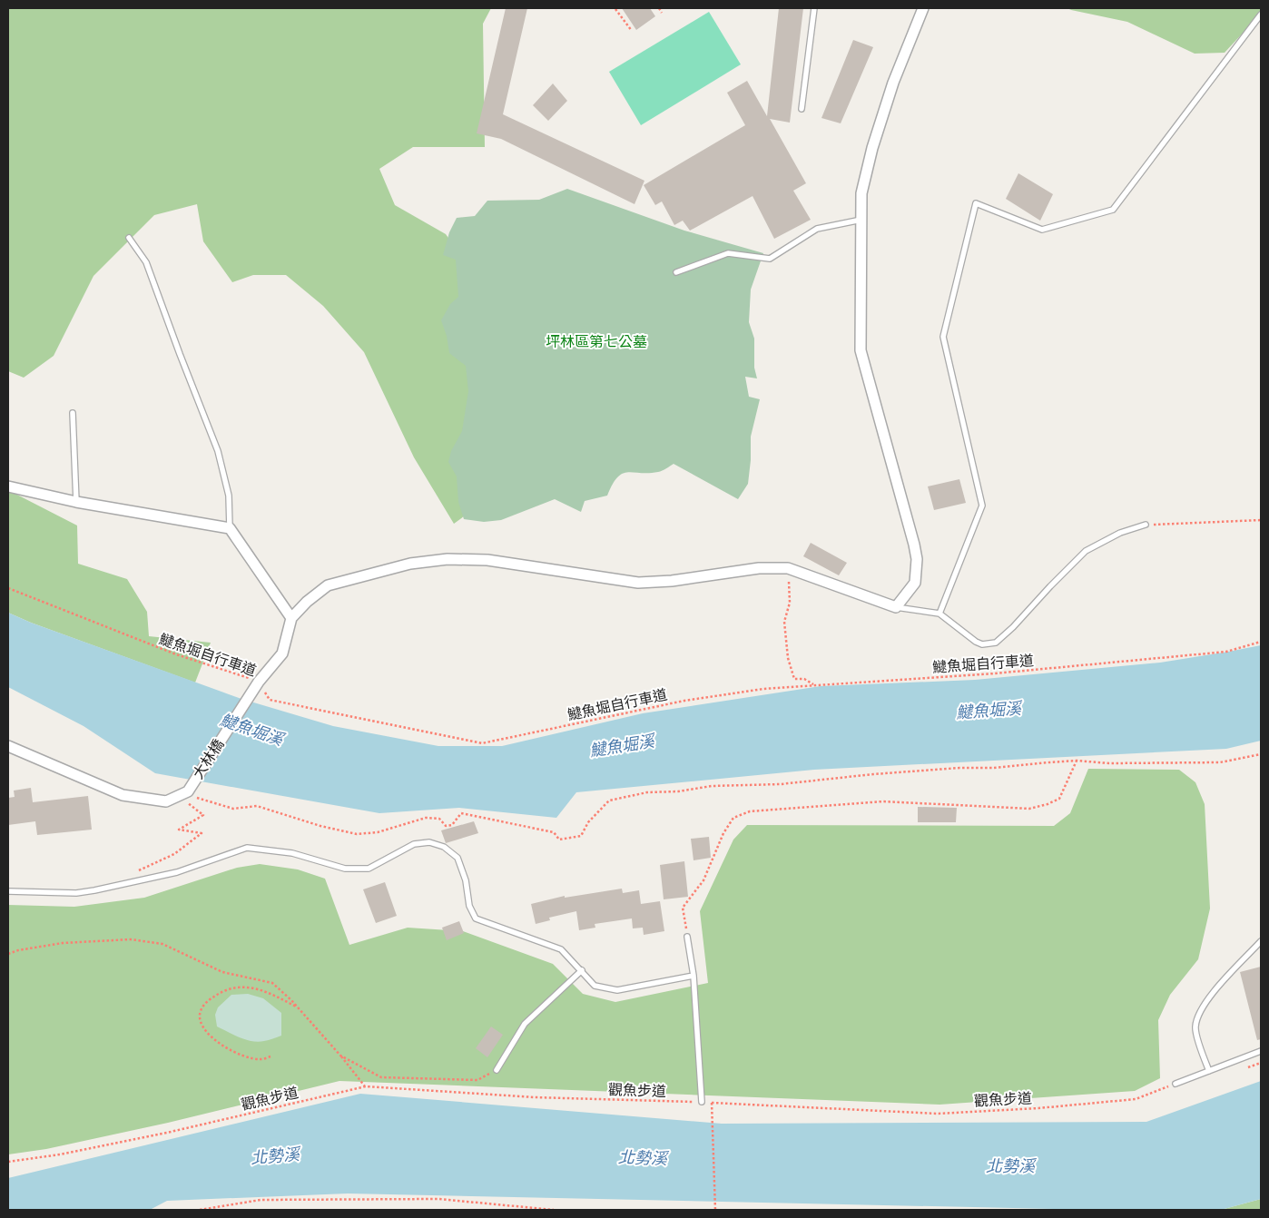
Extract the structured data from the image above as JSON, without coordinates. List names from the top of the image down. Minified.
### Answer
{"streets":{"street":["大林橋"],"path":["𩻸魚堀自行車道","觀魚步道"]},"crossings":[["𩻸魚堀自行車道","大林橋"]],"water":["𩻸魚堀溪","北勢溪"],"parks":["坪林區第七公墓"]}
